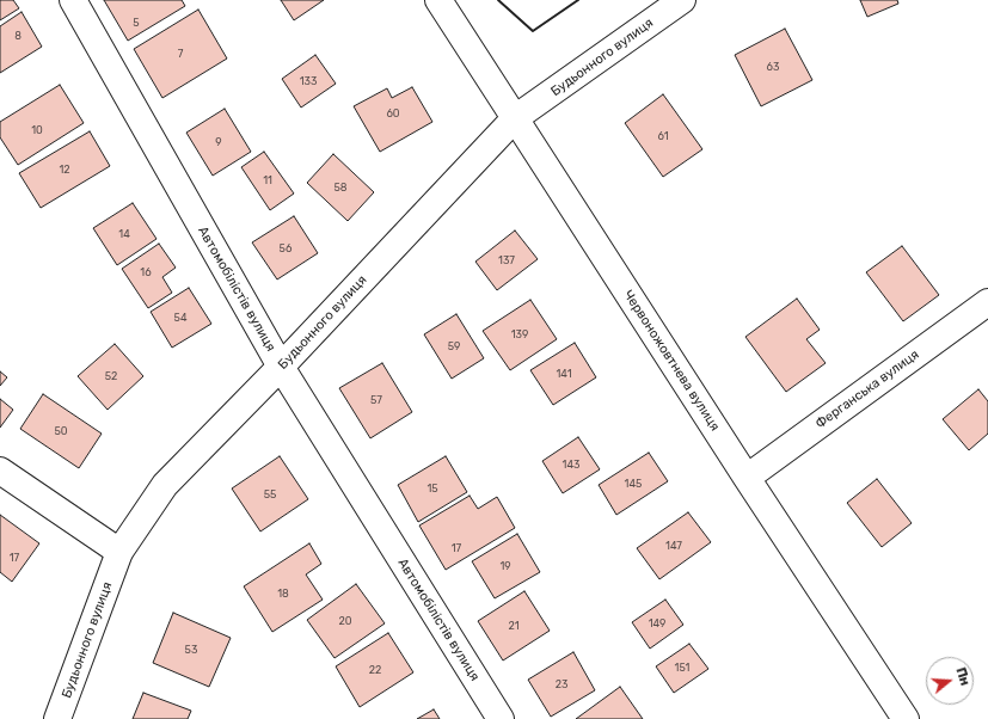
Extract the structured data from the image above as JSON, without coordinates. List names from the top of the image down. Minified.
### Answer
{"streets":{"street":["Будьонного вулиця","Автомобілістів вулиця","Червоножовтнева вулиця","Ферганська вулиця"]},"crossings":[["Будьонного вулиця","Автомобілістів вулиця"],["Будьонного вулиця","Червоножовтнева вулиця"],["Червоножовтнева вулиця","Ферганська вулиця"]],"house_numbers":["5","8","7","63","133","60","10","61","9","12","11","58","14","56","137","16","54","139","59","141","52","57","50","143","145","15","55","147","17","17","19","18","20","149","21","53","151","22","23"],"north":"right"}
